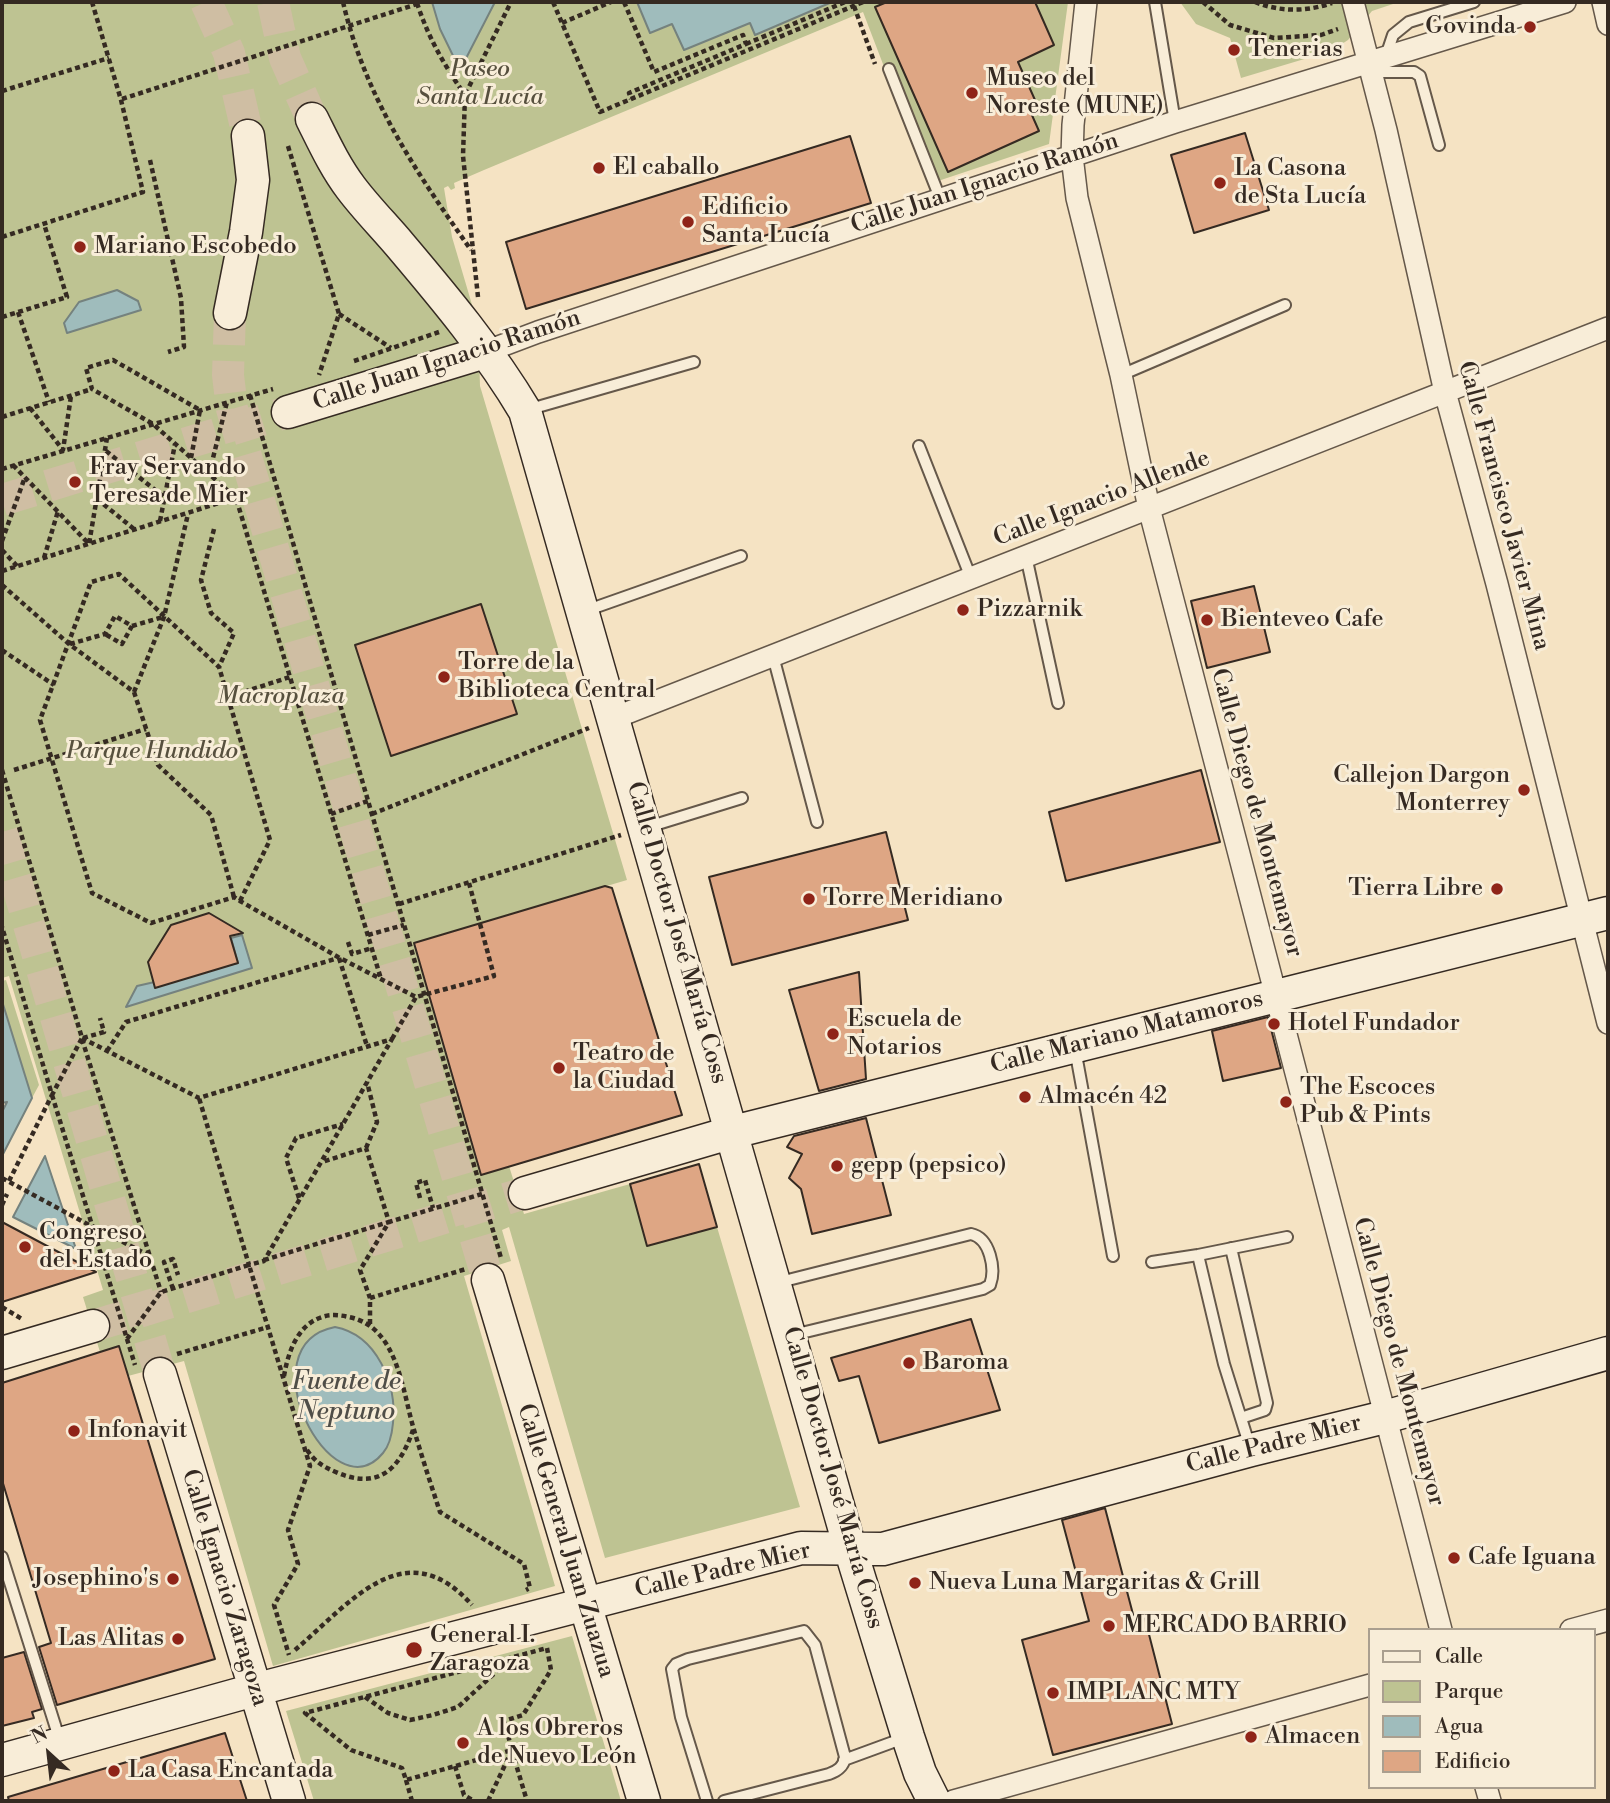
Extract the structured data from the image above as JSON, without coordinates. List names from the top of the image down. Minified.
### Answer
{"streets":{"street":["Calle Juan Ignacio Ramón","Calle Ignacio Allende","Calle Francisco Javier Mina","Calle Diego de Montemayor","Calle Doctor José María Coss","Calle Mariano Matamoros","Calle Padre Mier","Calle General Juan Zuazua","Calle Ignacio Zaragoza"]},"crossings":[["Calle Juan Ignacio Ramón","Calle Francisco Javier Mina"],["Calle Juan Ignacio Ramón","Calle Diego de Montemayor"],["Calle Juan Ignacio Ramón","Calle Doctor José María Coss"],["Calle Ignacio Allende","Calle Francisco Javier Mina"],["Calle Ignacio Allende","Calle Diego de Montemayor"],["Calle Ignacio Allende","Calle Doctor José María Coss"],["Calle Francisco Javier Mina","Calle Mariano Matamoros"],["Calle Diego de Montemayor","Calle Mariano Matamoros"],["Calle Diego de Montemayor","Calle Padre Mier"],["Calle Doctor José María Coss","Calle Mariano Matamoros"],["Calle Doctor José María Coss","Calle Padre Mier"],["Calle Padre Mier","Calle General Juan Zuazua"],["Calle Padre Mier","Calle Ignacio Zaragoza"]],"water":["Fuente de Neptuno"],"parks":["Paseo Santa Lucía","Macroplaza","Parque Hundido"],"places":["Govinda","Tenerias","Museo del Noreste (MUNE)","El caballo","La Casona de Sta Lucía","Edificio Santa Lucía","Mariano Escobedo","Fray Servando Teresa de Mier","Pizzarnik","Bienteveo Cafe","Torre de la Biblioteca Central","Callejon Dargon Monterrey","Tierra Libre","Torre Meridiano","Hotel Fundador","Escuela de Notarios","Teatro de la Ciudad","Almacén 42","The Escoces Pub & Pints","gepp (pepsico)","Congreso del Estado","Baroma","Infonavit","Cafe Iguana","Josephino's","Nueva Luna Margaritas & Grill","MERCADO BARRIO","Las Alitas","General I. Zaragoza","IMPLANC MTY","Almacen","A los Obreros de Nuevo León","La Casa Encantada"],"legend":["Calle","Parque","Agua","Edificio"],"north":"top left"}
